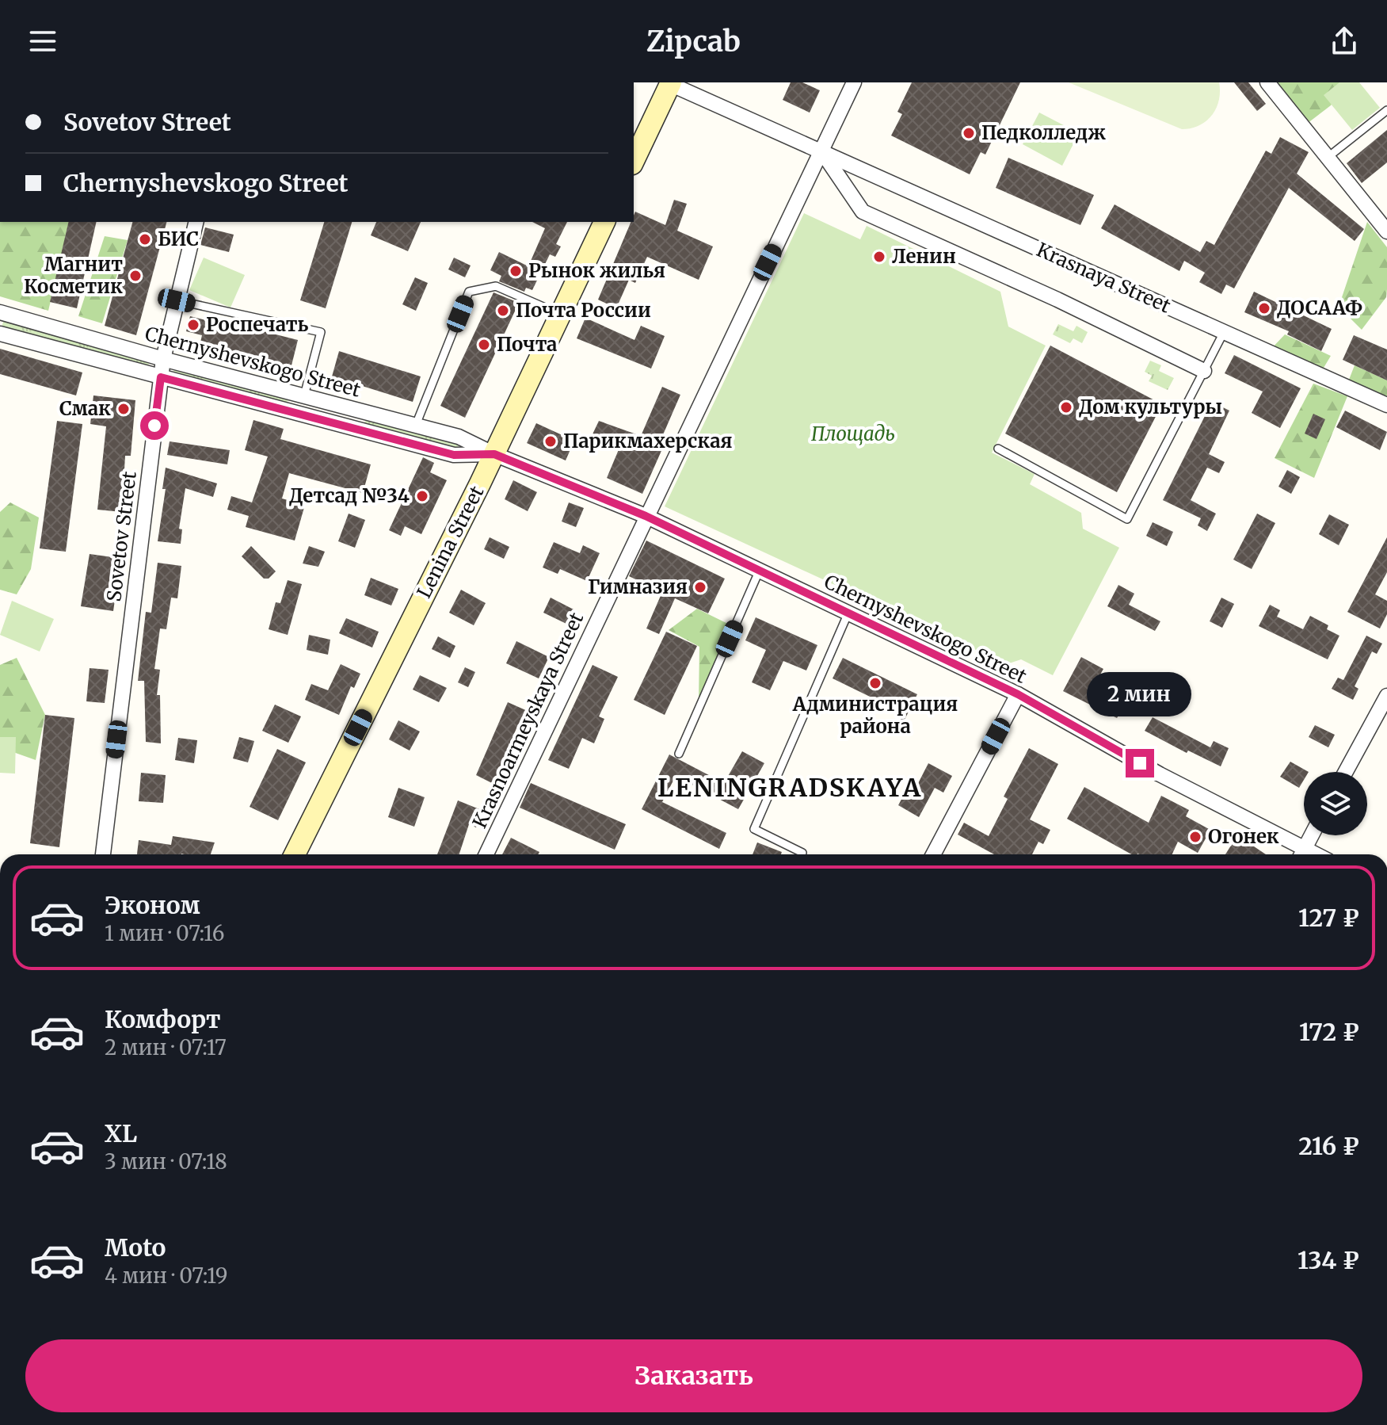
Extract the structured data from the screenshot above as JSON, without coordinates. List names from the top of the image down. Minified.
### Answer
{"streets":{"street":["Krasnaya Street","Chernyshevskogo Street","Sovetov Street","Lenina Street","Krasnoarmeyskaya Street"]},"crossings":[["Krasnaya Street","Krasnoarmeyskaya Street"],["Chernyshevskogo Street","Sovetov Street"],["Chernyshevskogo Street","Lenina Street"],["Chernyshevskogo Street","Krasnoarmeyskaya Street"]],"districts":["LENINGRADSKAYA"],"parks":["Площадь"],"places":["Педколледж","БИС","Ленин","Рынок жилья","Магнит Косметик","ДОСААФ","Почта России","Роспечать","Почта","Дом культуры","Смак","Парикмахерская","Детсад №34","Гимназия","Администрация района","Огонек"],"page":{"header":"Zipcab","banner":["Sovetov Street","Chernyshevskogo Street"],"bubble":"2 мин","list":[{"name":"Эконом","note":"1 мин · 07:16","value":"127 ₽"},{"name":"Комфорт","note":"2 мин · 07:17","value":"172 ₽"},{"name":"XL","note":"3 мин · 07:18","value":"216 ₽"},{"name":"Moto","note":"4 мин · 07:19","value":"134 ₽"}],"buttons":"Заказать"}}
